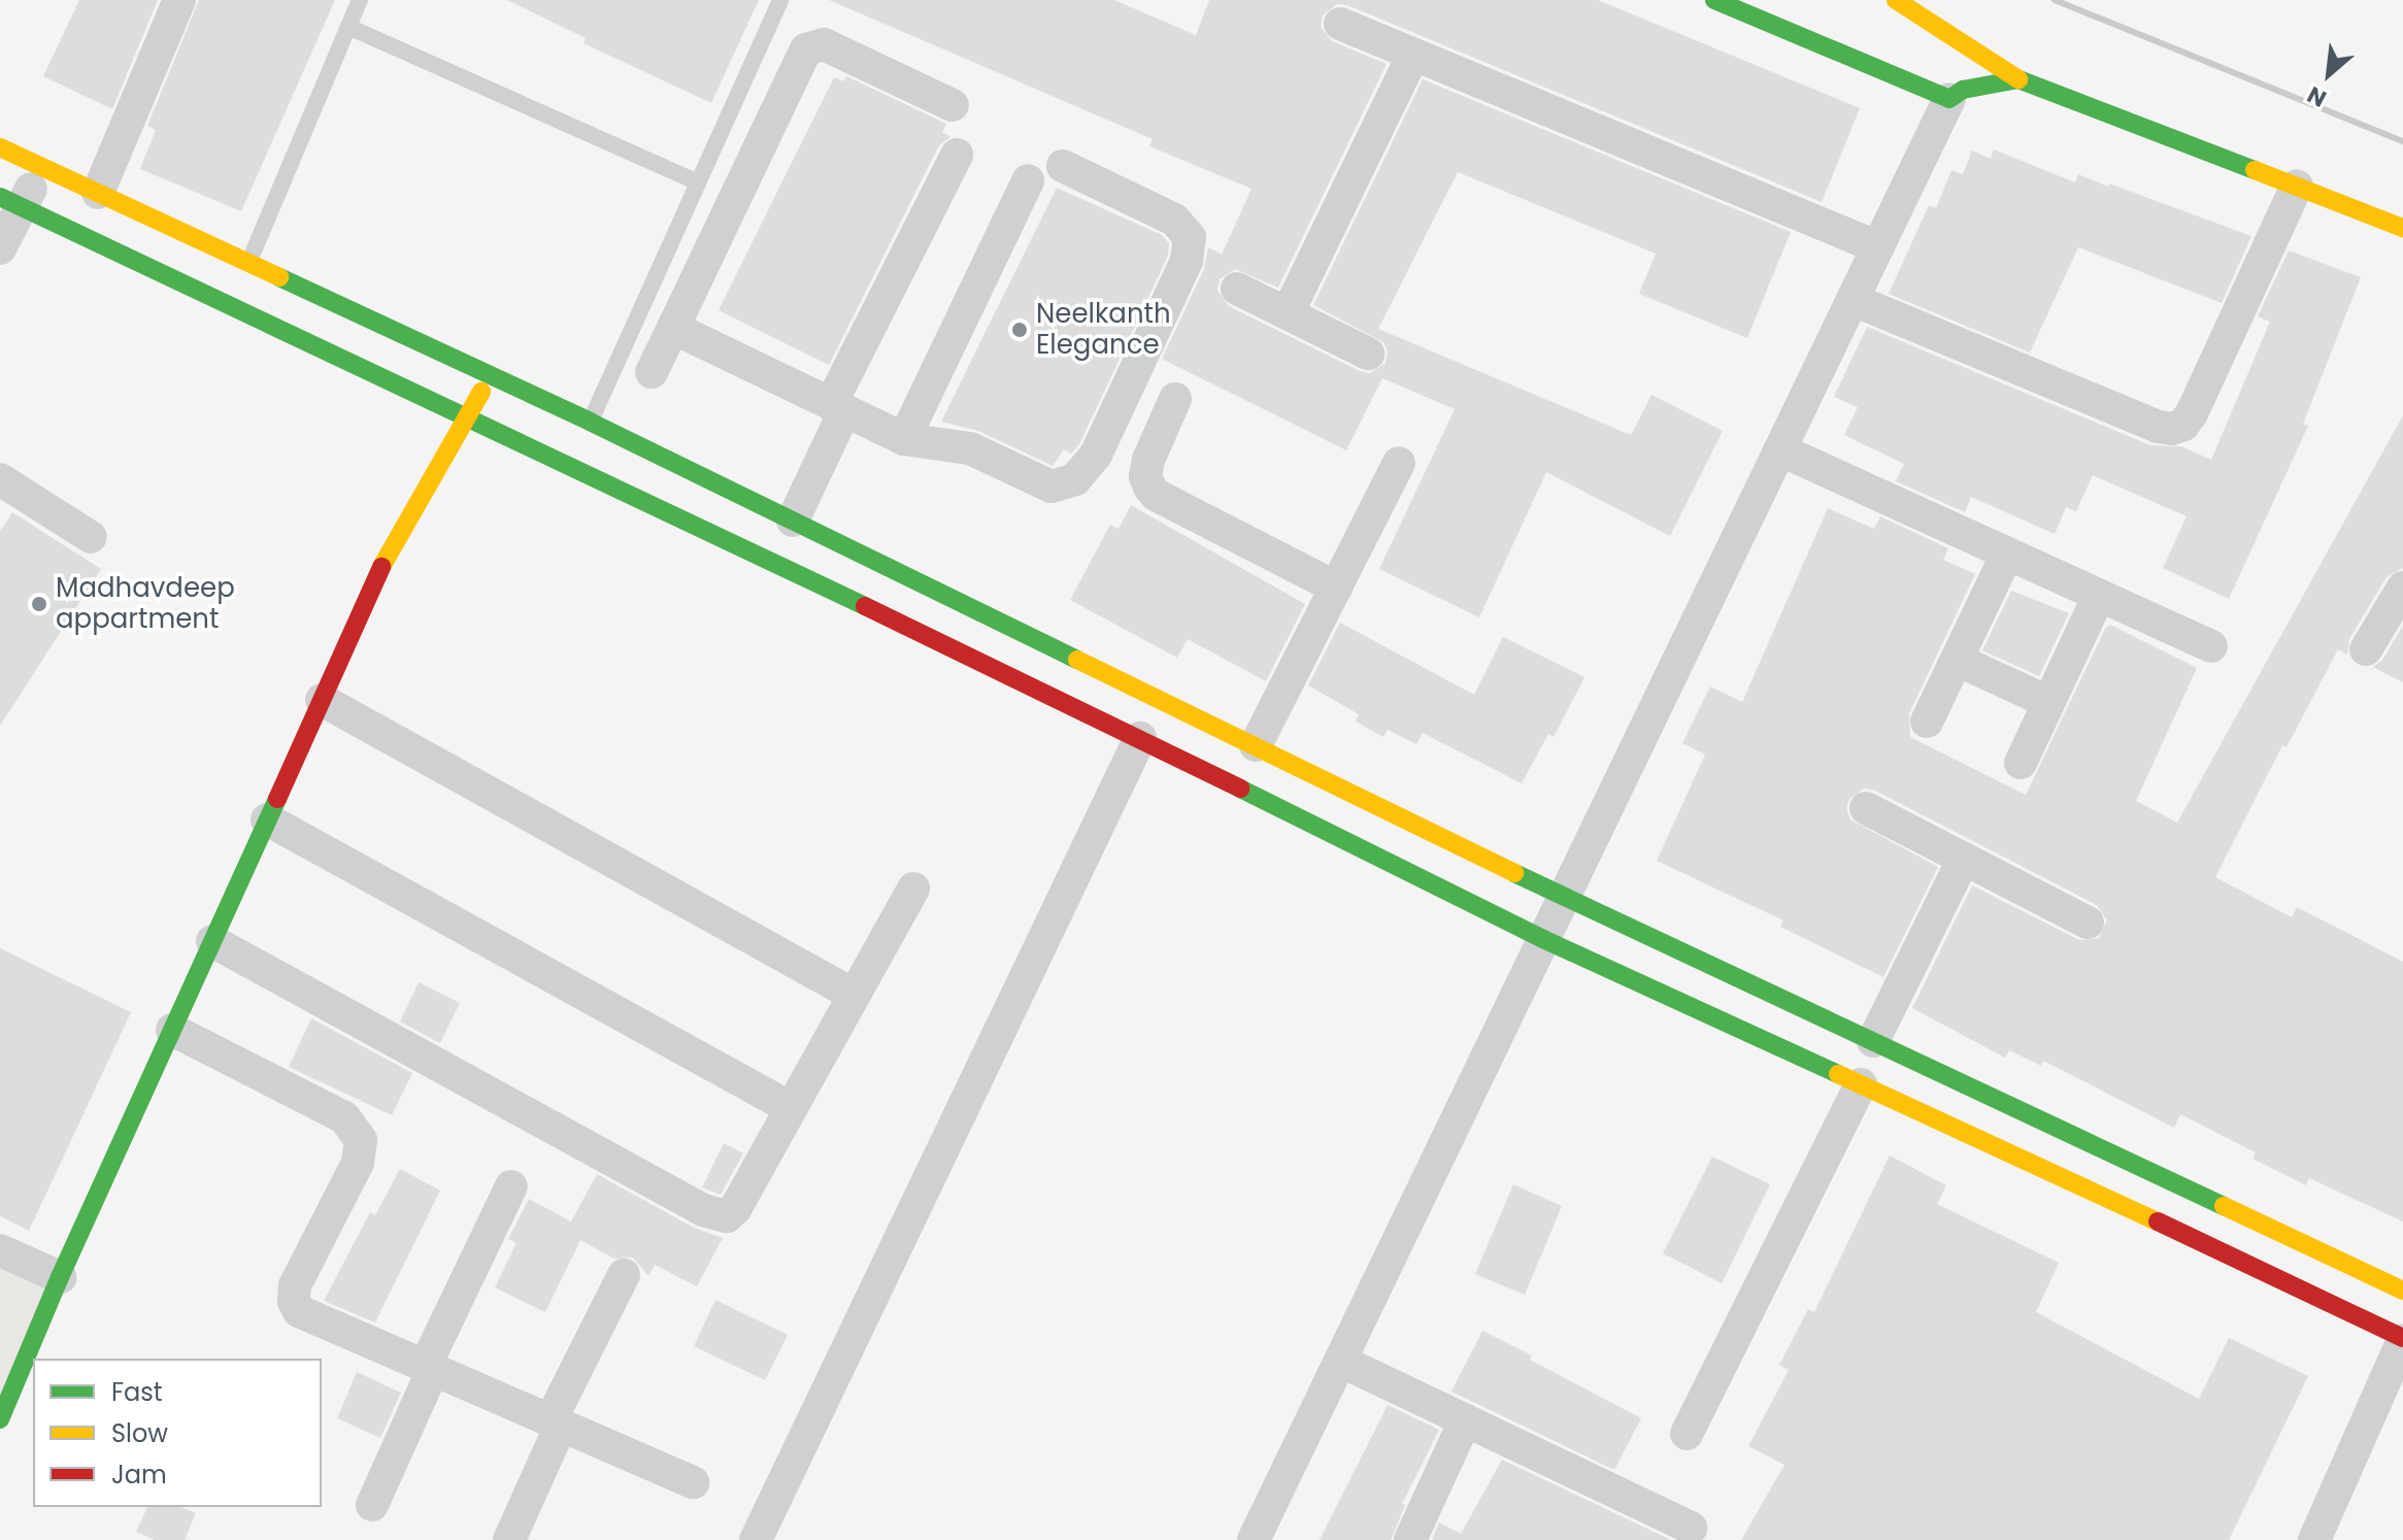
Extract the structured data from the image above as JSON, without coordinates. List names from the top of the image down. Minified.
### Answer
{"places":["Neelkanth Elegance","Madhavdeep appartment"],"legend":["Fast","Slow","Jam"],"north":"bottom left"}
